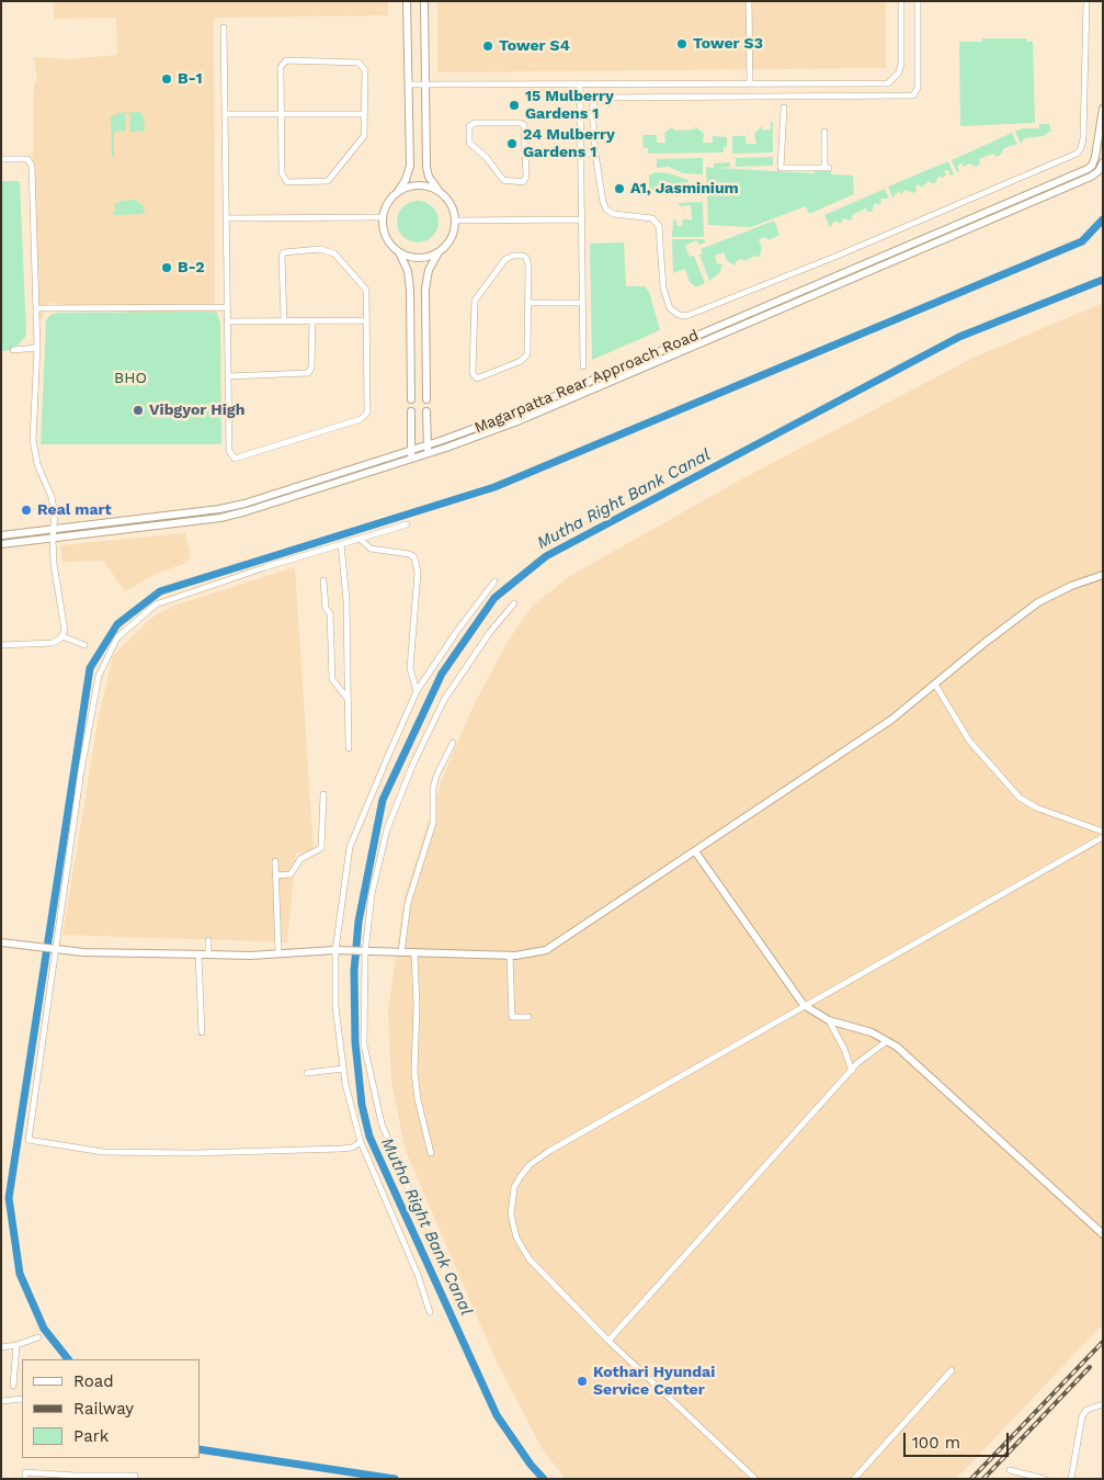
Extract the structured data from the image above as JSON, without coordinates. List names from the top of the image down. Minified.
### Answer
{"streets":{"street":["Magarpatta Rear Approach Road"]},"water":["Mutha Right Bank Canal"],"parks":["BHO"],"places":["Tower S3","Tower S4","B-1","15 Mulberry Gardens 1","24 Mulberry Gardens 1","A1, Jasminium","B-2","Vibgyor High","Real mart","Kothari Hyundai Service Center"],"legend":["Road","Railway","Park"],"scale_bar":"100 m"}
